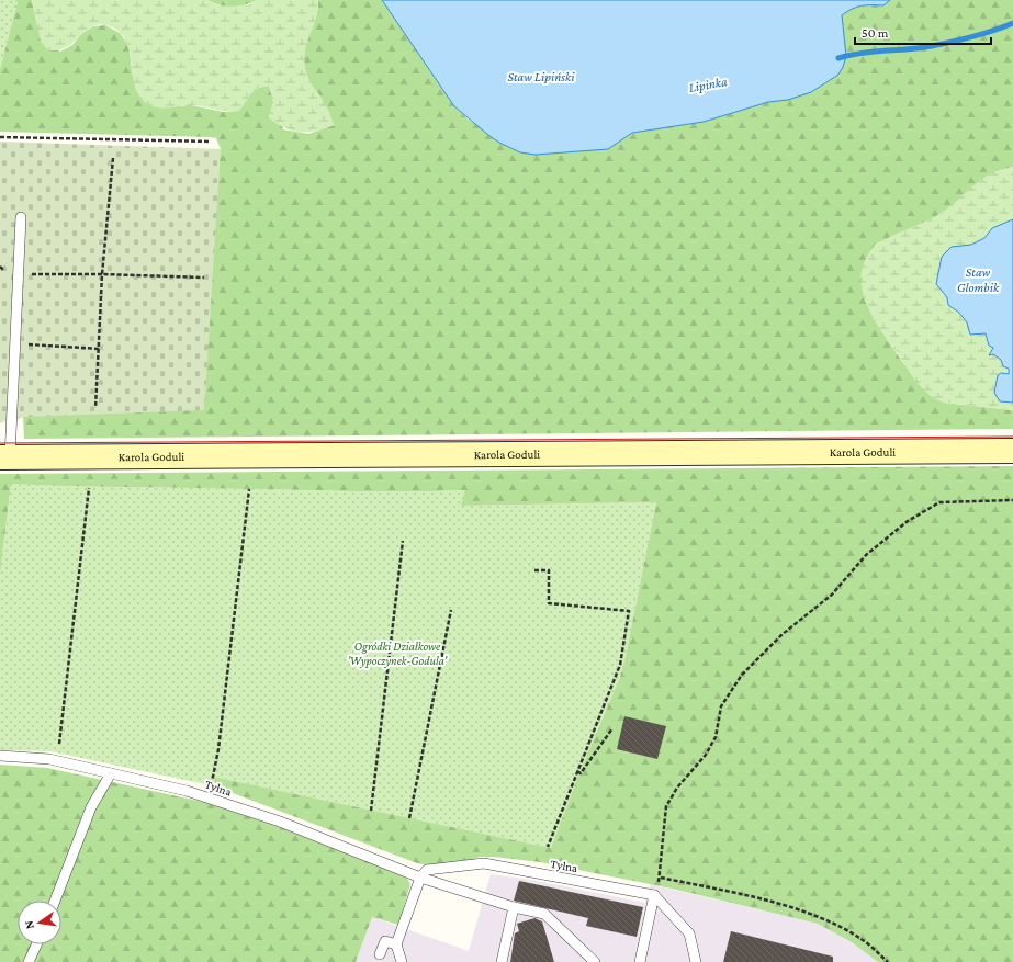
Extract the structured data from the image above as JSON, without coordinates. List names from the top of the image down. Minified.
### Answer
{"streets":{"main road":["Karola Goduli"],"lane":["Tylna"]},"water":["Staw Lipiński","Lipinka","Staw Glombik"],"parks":["Ogródki Działkowe 'Wypoczynek-Godula'"],"scale_bar":"50 m","north":"left"}
